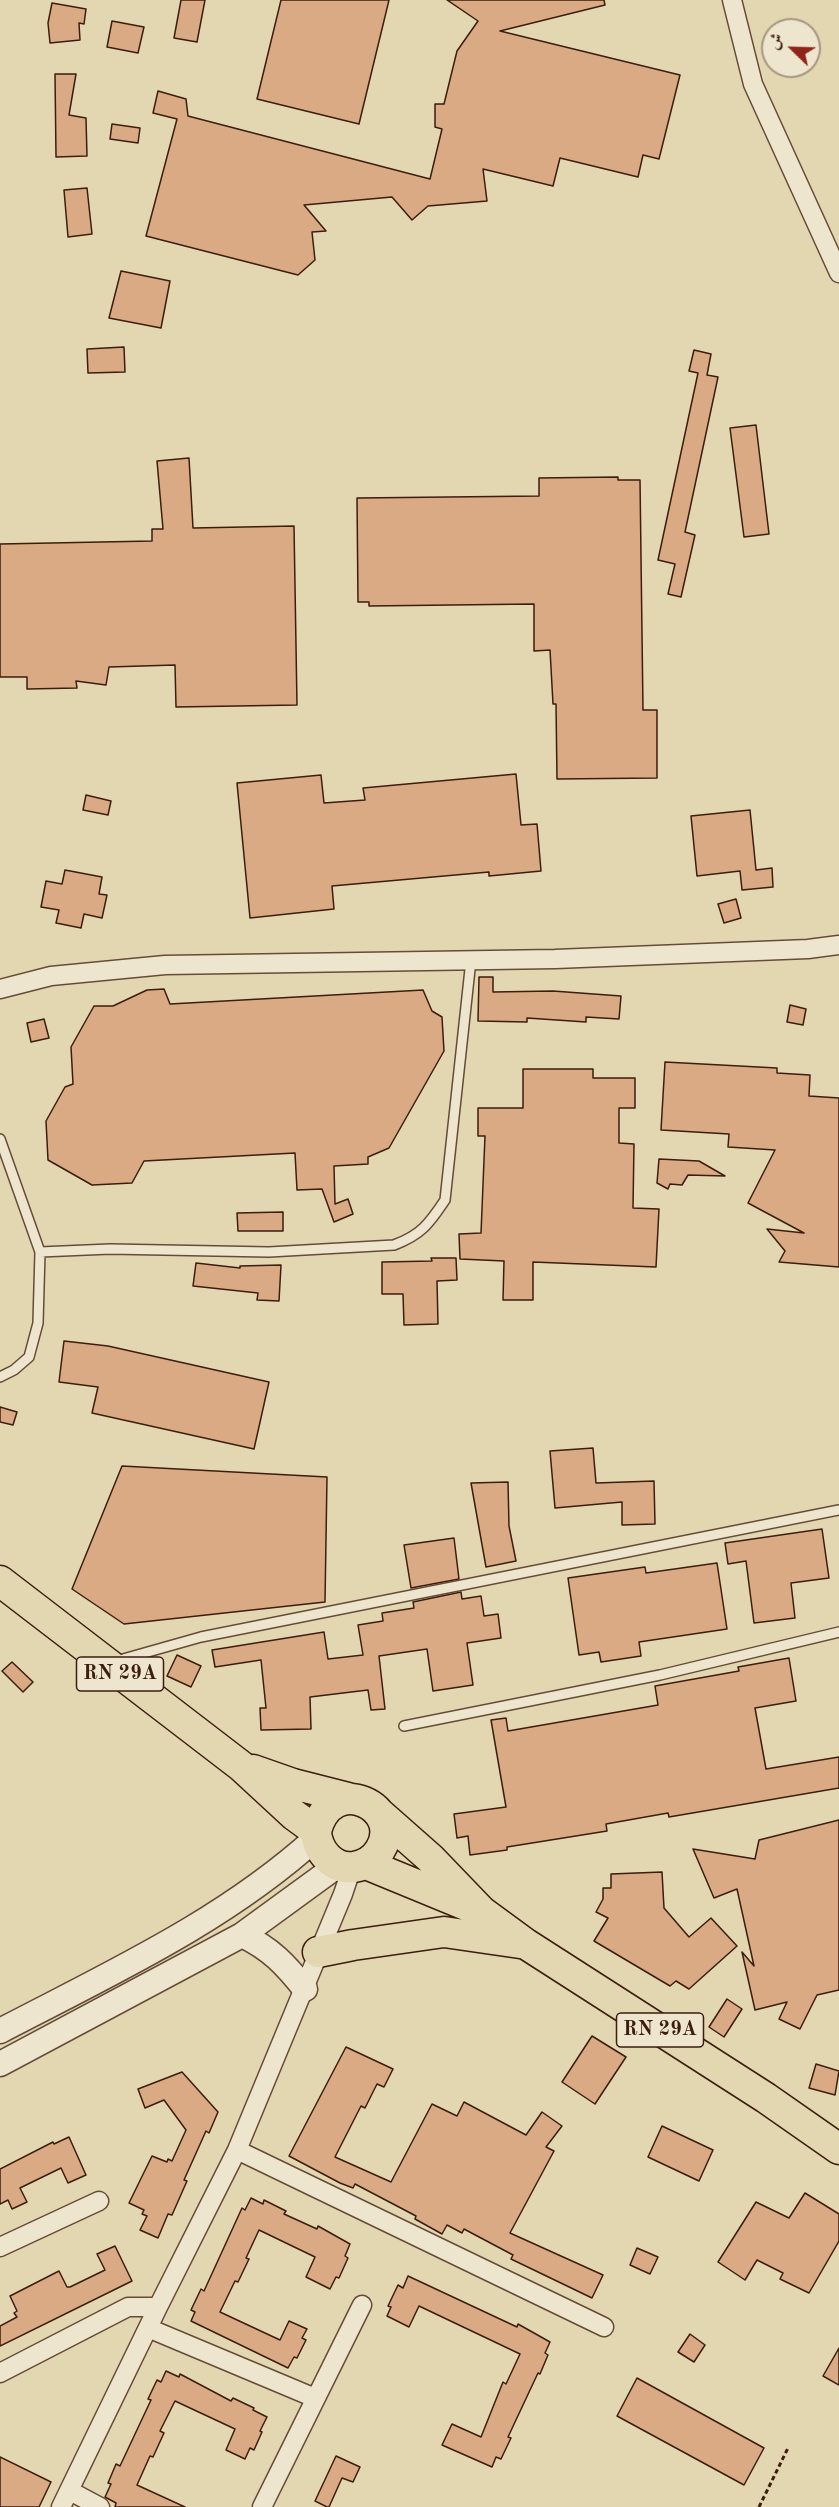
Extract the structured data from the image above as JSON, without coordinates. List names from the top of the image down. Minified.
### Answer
{"streets":{"main road":["RN 29A"]},"north":"top left"}
